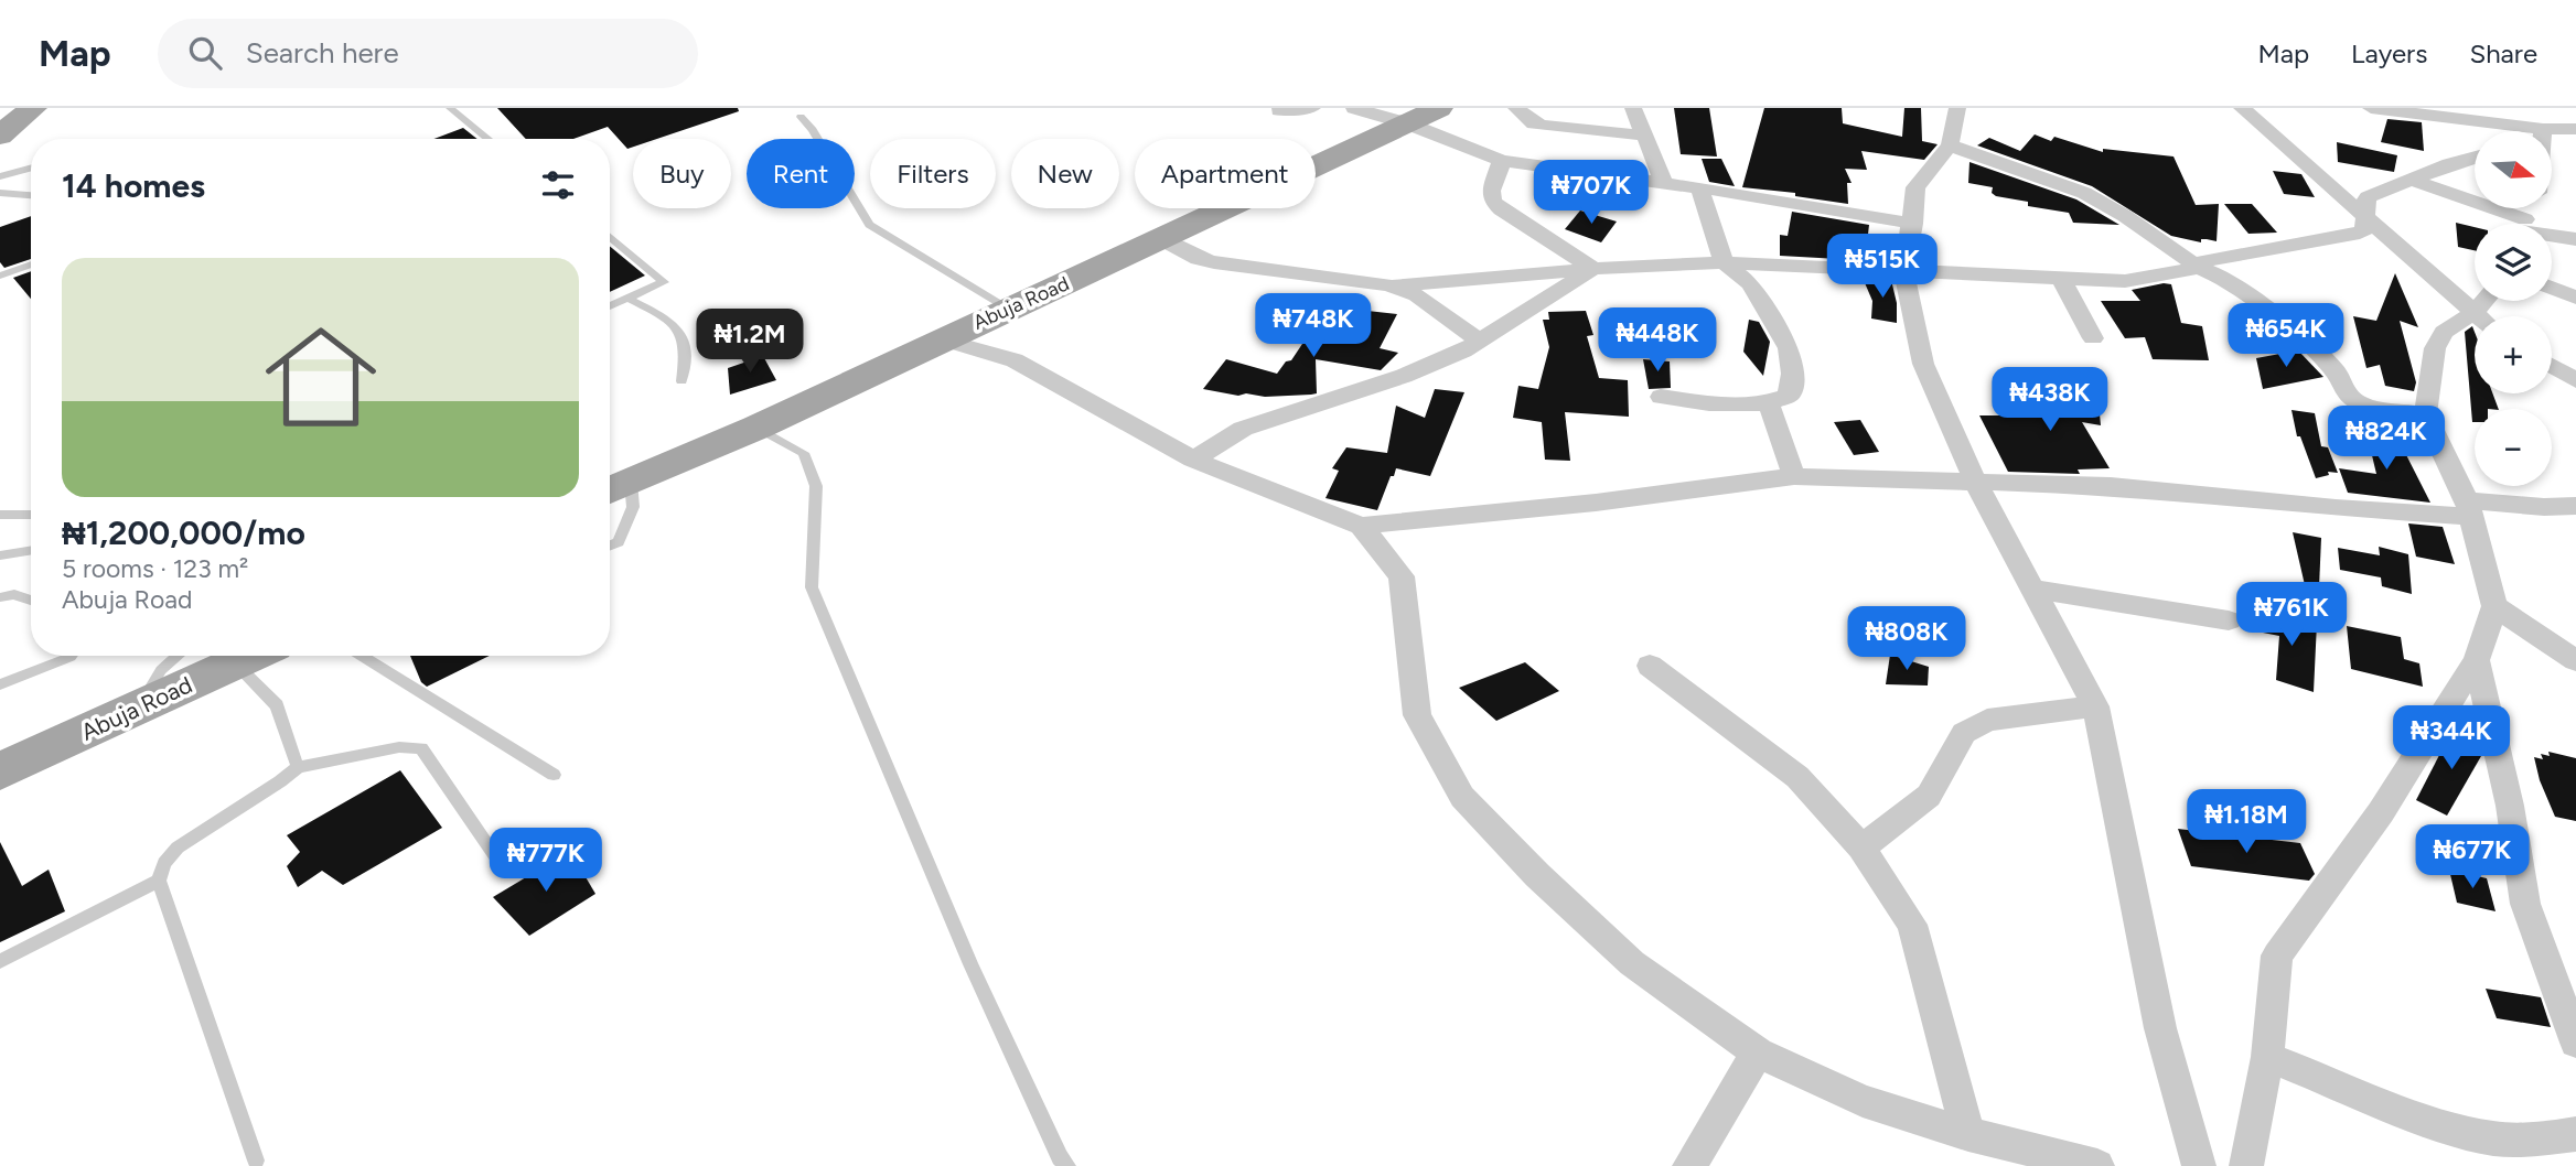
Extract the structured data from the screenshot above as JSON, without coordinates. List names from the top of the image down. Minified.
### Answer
{"streets":{"main road":["Abuja Road"]},"north":"right","page":{"header":"Map","search":"Search here","nav":["Map","Layers","Share"],"map_buttons":["+","−"],"chip":["Buy","Rent","Filters","New","Apartment"],"heading":"14 homes","price":["₦707K","₦515K","₦748K","₦654K","₦448K","₦1.2M","₦438K","₦824K","₦761K","₦808K","₦344K","₦1.18M","₦677K","₦777K"],"list":[{"name":"₦1,200,000/mo","note":"5 rooms · 123 m² · Abuja Road"}]}}
